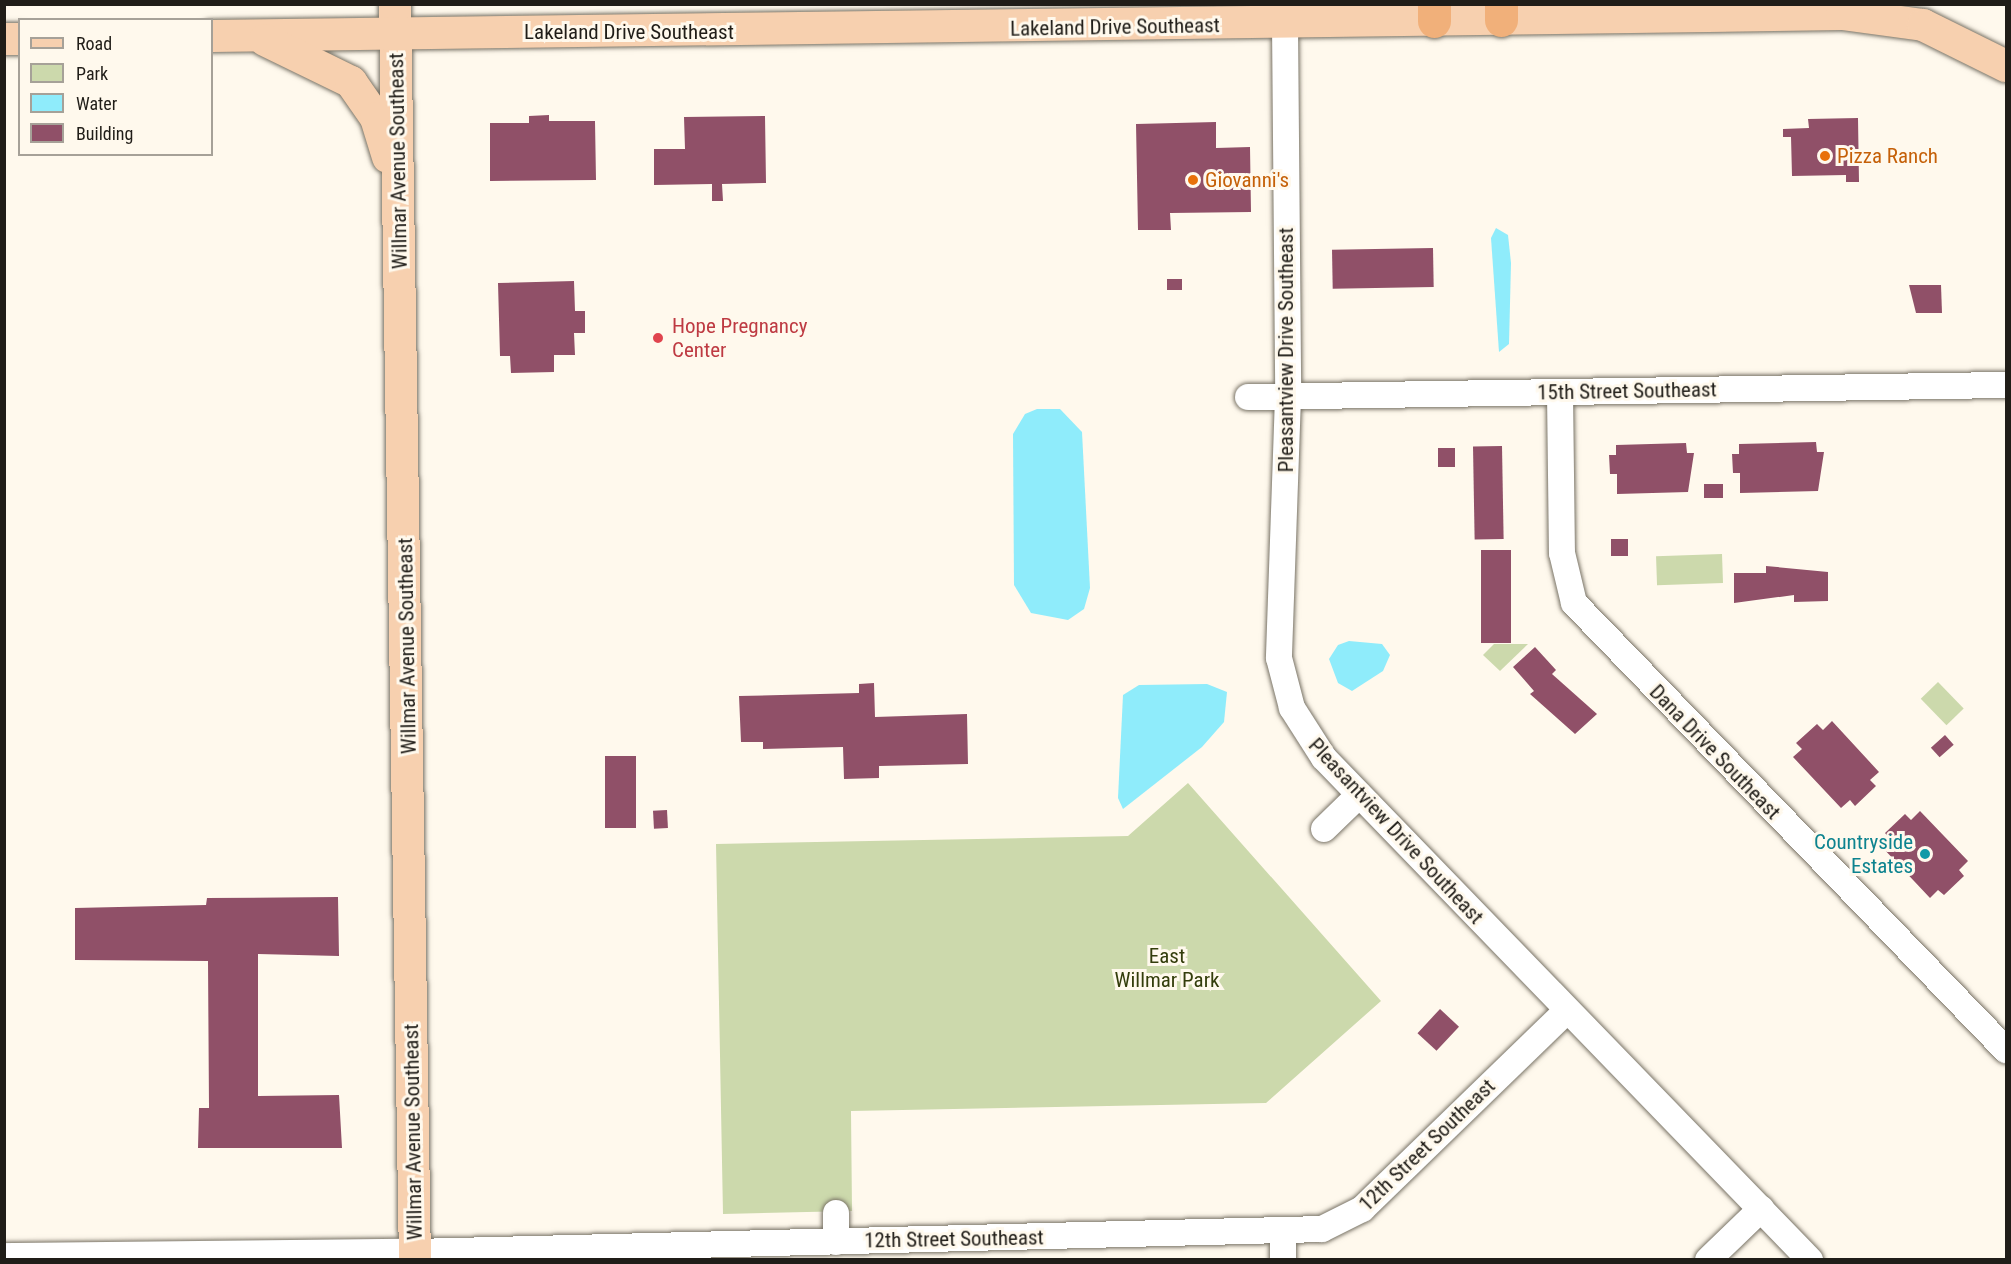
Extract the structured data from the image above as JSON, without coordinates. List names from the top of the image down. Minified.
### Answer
{"streets":{"main road":["Lakeland Drive Southeast","Willmar Avenue Southeast"],"street":["Pleasantview Drive Southeast","15th Street Southeast","Dana Drive Southeast","12th Street Southeast"]},"crossings":[["Lakeland Drive Southeast","Willmar Avenue Southeast"],["Lakeland Drive Southeast","Pleasantview Drive Southeast"],["Willmar Avenue Southeast","12th Street Southeast"],["Pleasantview Drive Southeast","15th Street Southeast"],["Pleasantview Drive Southeast","12th Street Southeast"],["15th Street Southeast","Dana Drive Southeast"]],"parks":["East Willmar Park"],"places":["Pizza Ranch","Giovanni's","Hope Pregnancy Center","Countryside Estates"],"legend":["Road","Park","Water","Building"]}
